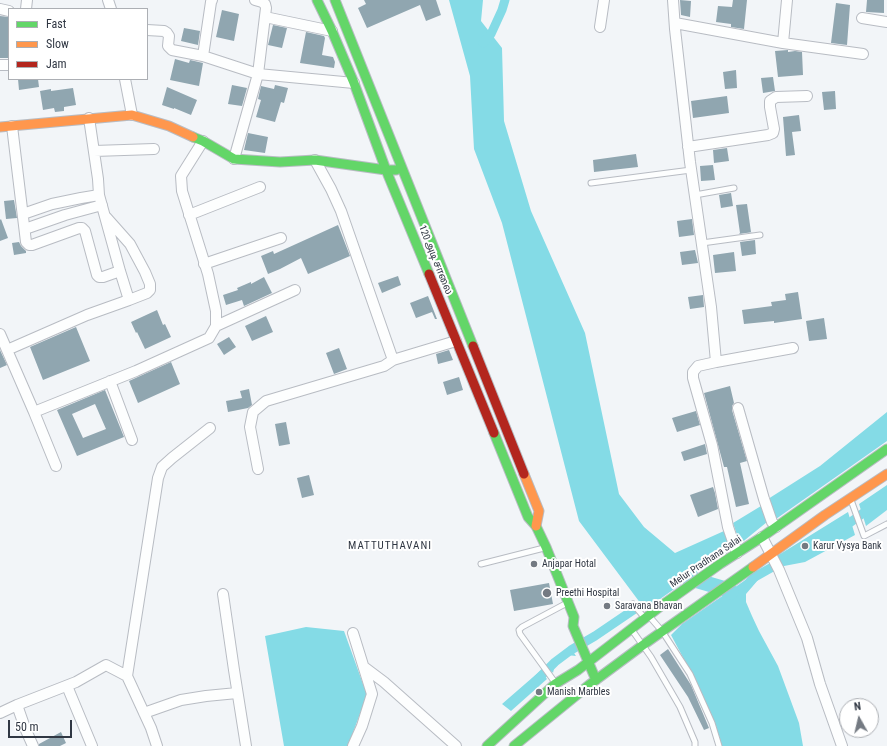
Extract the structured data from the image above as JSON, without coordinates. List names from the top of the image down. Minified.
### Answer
{"streets":{"main road":["120 அடி சாலை","Melur Pradhana Salai"]},"crossings":[["120 அடி சாலை","Melur Pradhana Salai"]],"districts":["MATTUTHAVANI"],"places":["Karur Vysya Bank","Anjapar Hotal","Preethi Hospital","Saravana Bhavan","Manish Marbles"],"legend":["Fast","Slow","Jam"],"scale_bar":"50 m","north":"top"}
